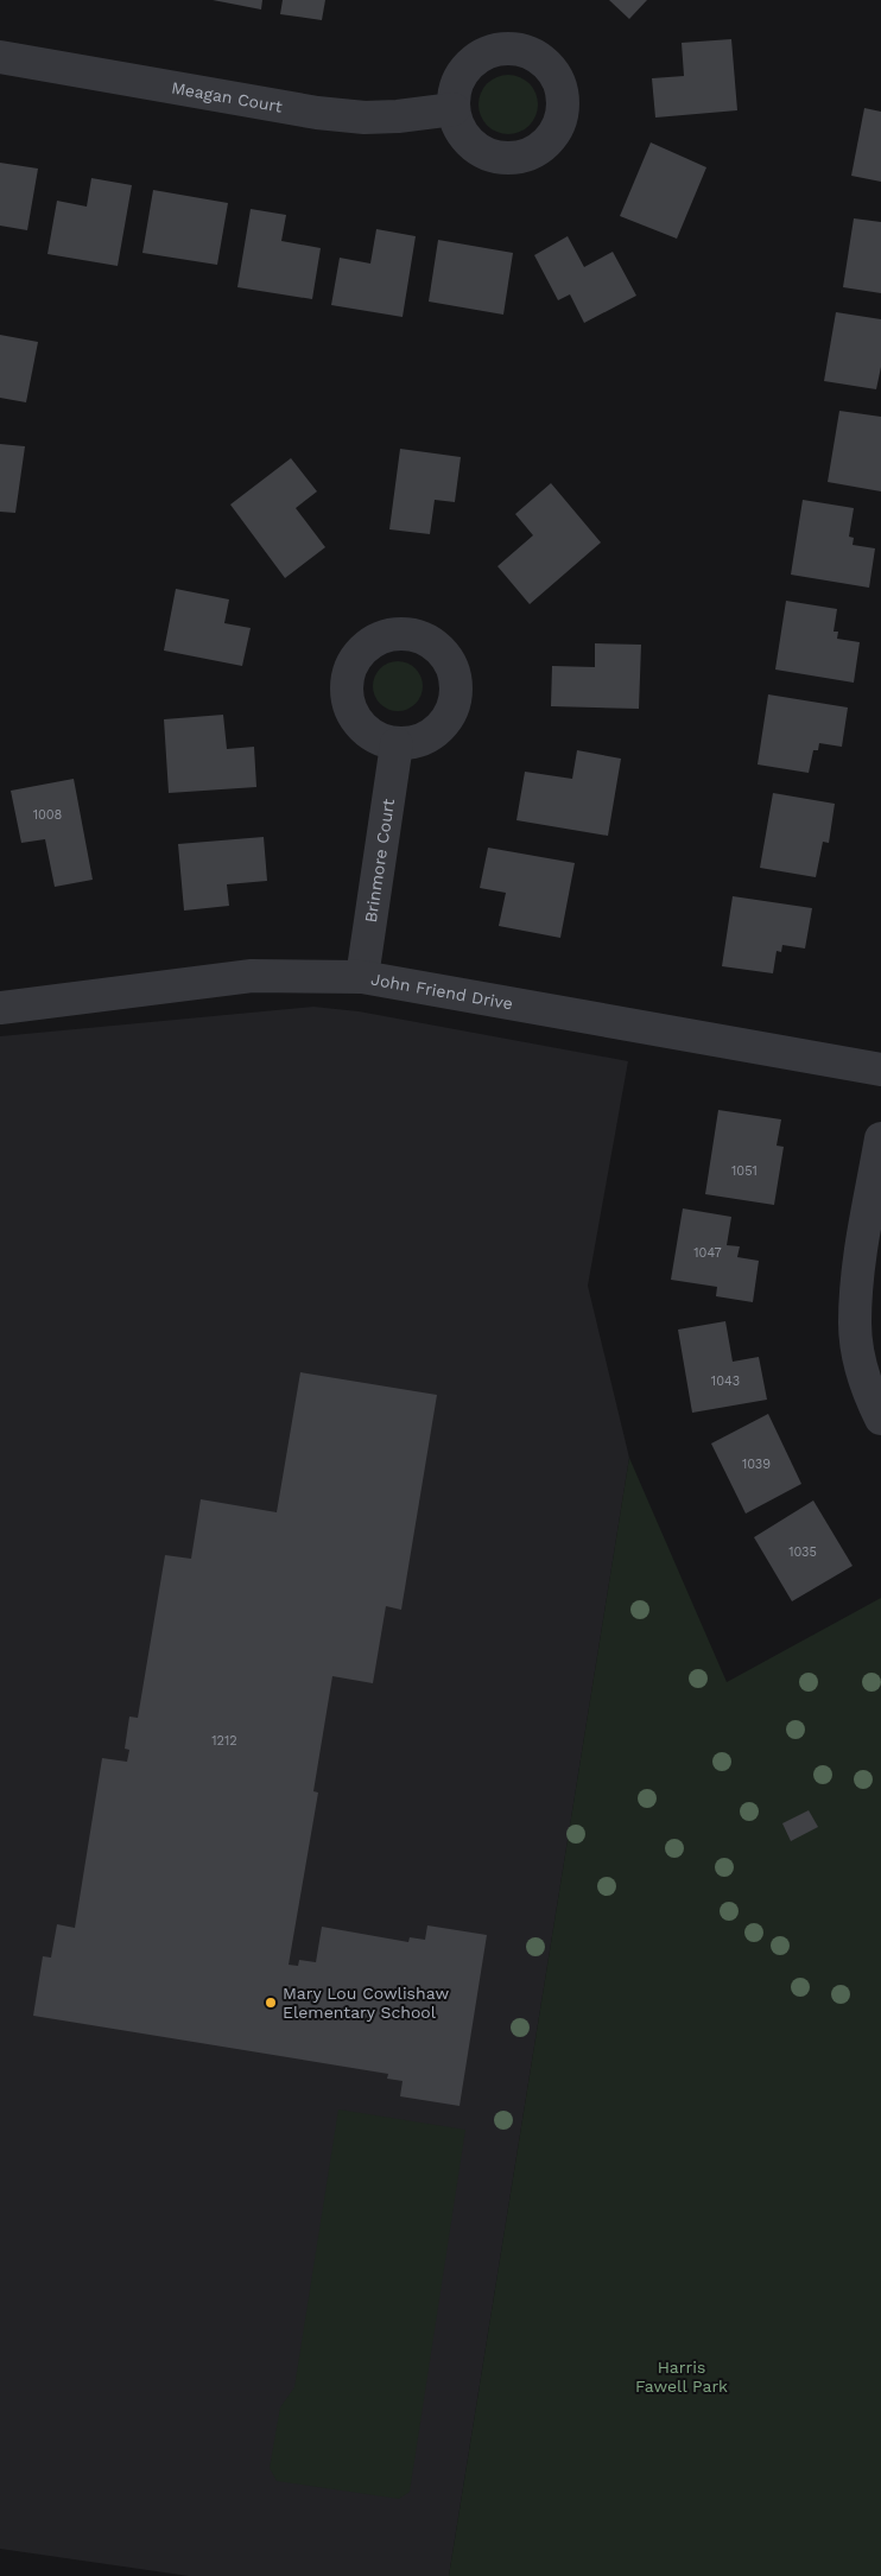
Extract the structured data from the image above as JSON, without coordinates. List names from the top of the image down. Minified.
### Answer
{"streets":{"street":["Meagan Court","Brinmore Court","John Friend Drive"]},"crossings":[["Brinmore Court","John Friend Drive"]],"parks":["Harris Fawell Park"],"places":["Mary Lou Cowlishaw Elementary School"],"house_numbers":["1008","1051","1047","1043","1039","1035","1212"]}
